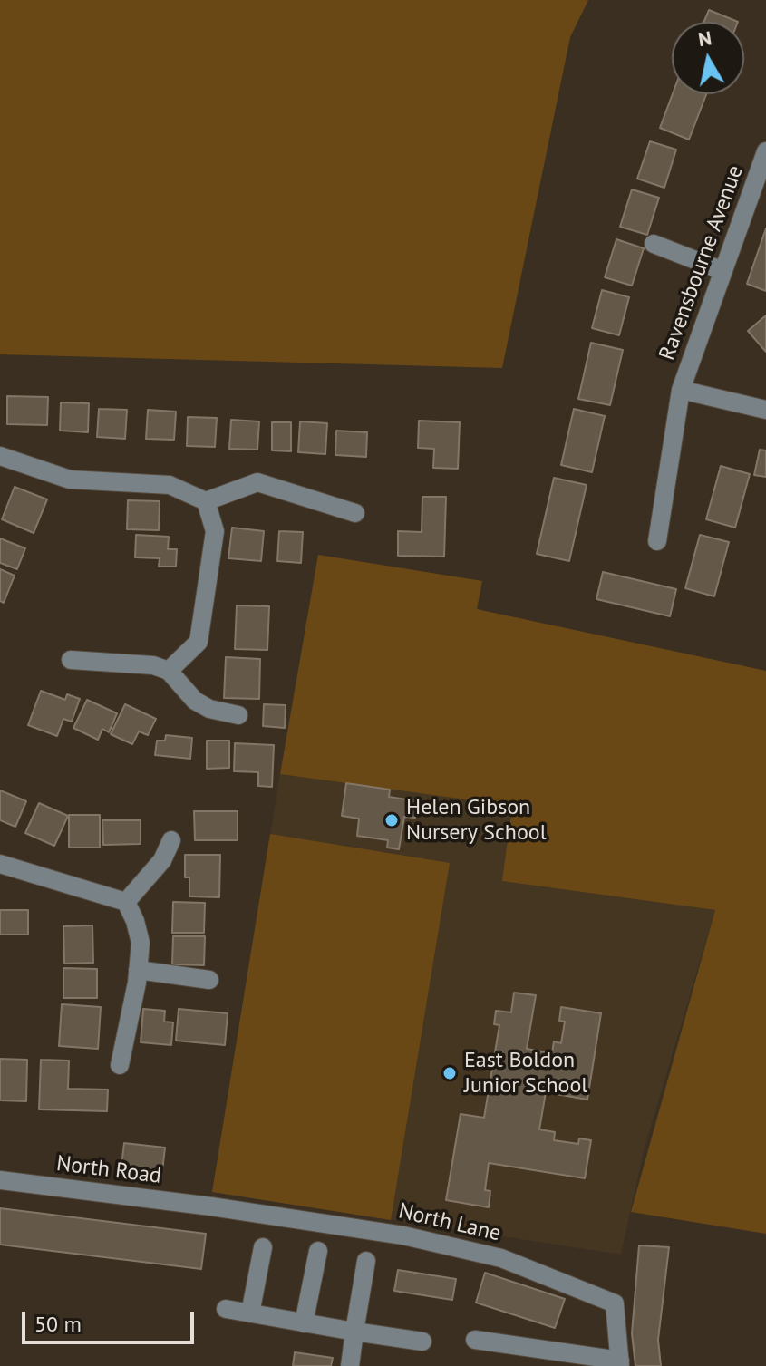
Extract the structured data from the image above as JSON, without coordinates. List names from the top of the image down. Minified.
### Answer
{"streets":{"street":["Ravensbourne Avenue","North Road","North Lane"]},"crossings":[["North Road","North Lane"]],"places":["Helen Gibson Nursery School","East Boldon Junior School"],"scale_bar":"50 m","north":"top"}
